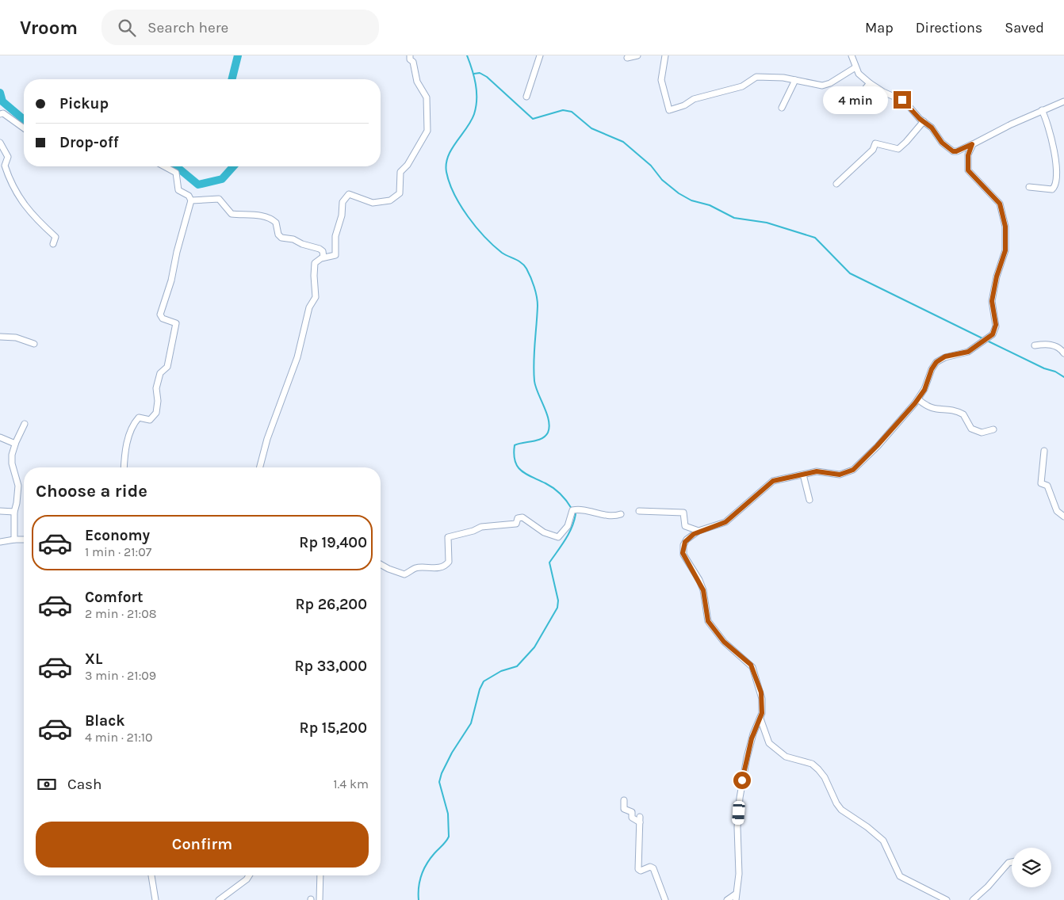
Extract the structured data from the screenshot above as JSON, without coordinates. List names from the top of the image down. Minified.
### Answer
{"page":{"header":"Vroom","search":"Search here","nav":["Map","Directions","Saved"],"banner":["Pickup","Drop-off"],"bubble":"4 min","heading":"Choose a ride","list":[{"name":"Economy","note":"1 min · 21:07","value":"Rp 19,400"},{"name":"Comfort","note":"2 min · 21:08","value":"Rp 26,200"},{"name":"XL","note":"3 min · 21:09","value":"Rp 33,000"},{"name":"Black","note":"4 min · 21:10","value":"Rp 15,200"}],"pay":["Cash","1.4 km"],"buttons":"Confirm"}}
